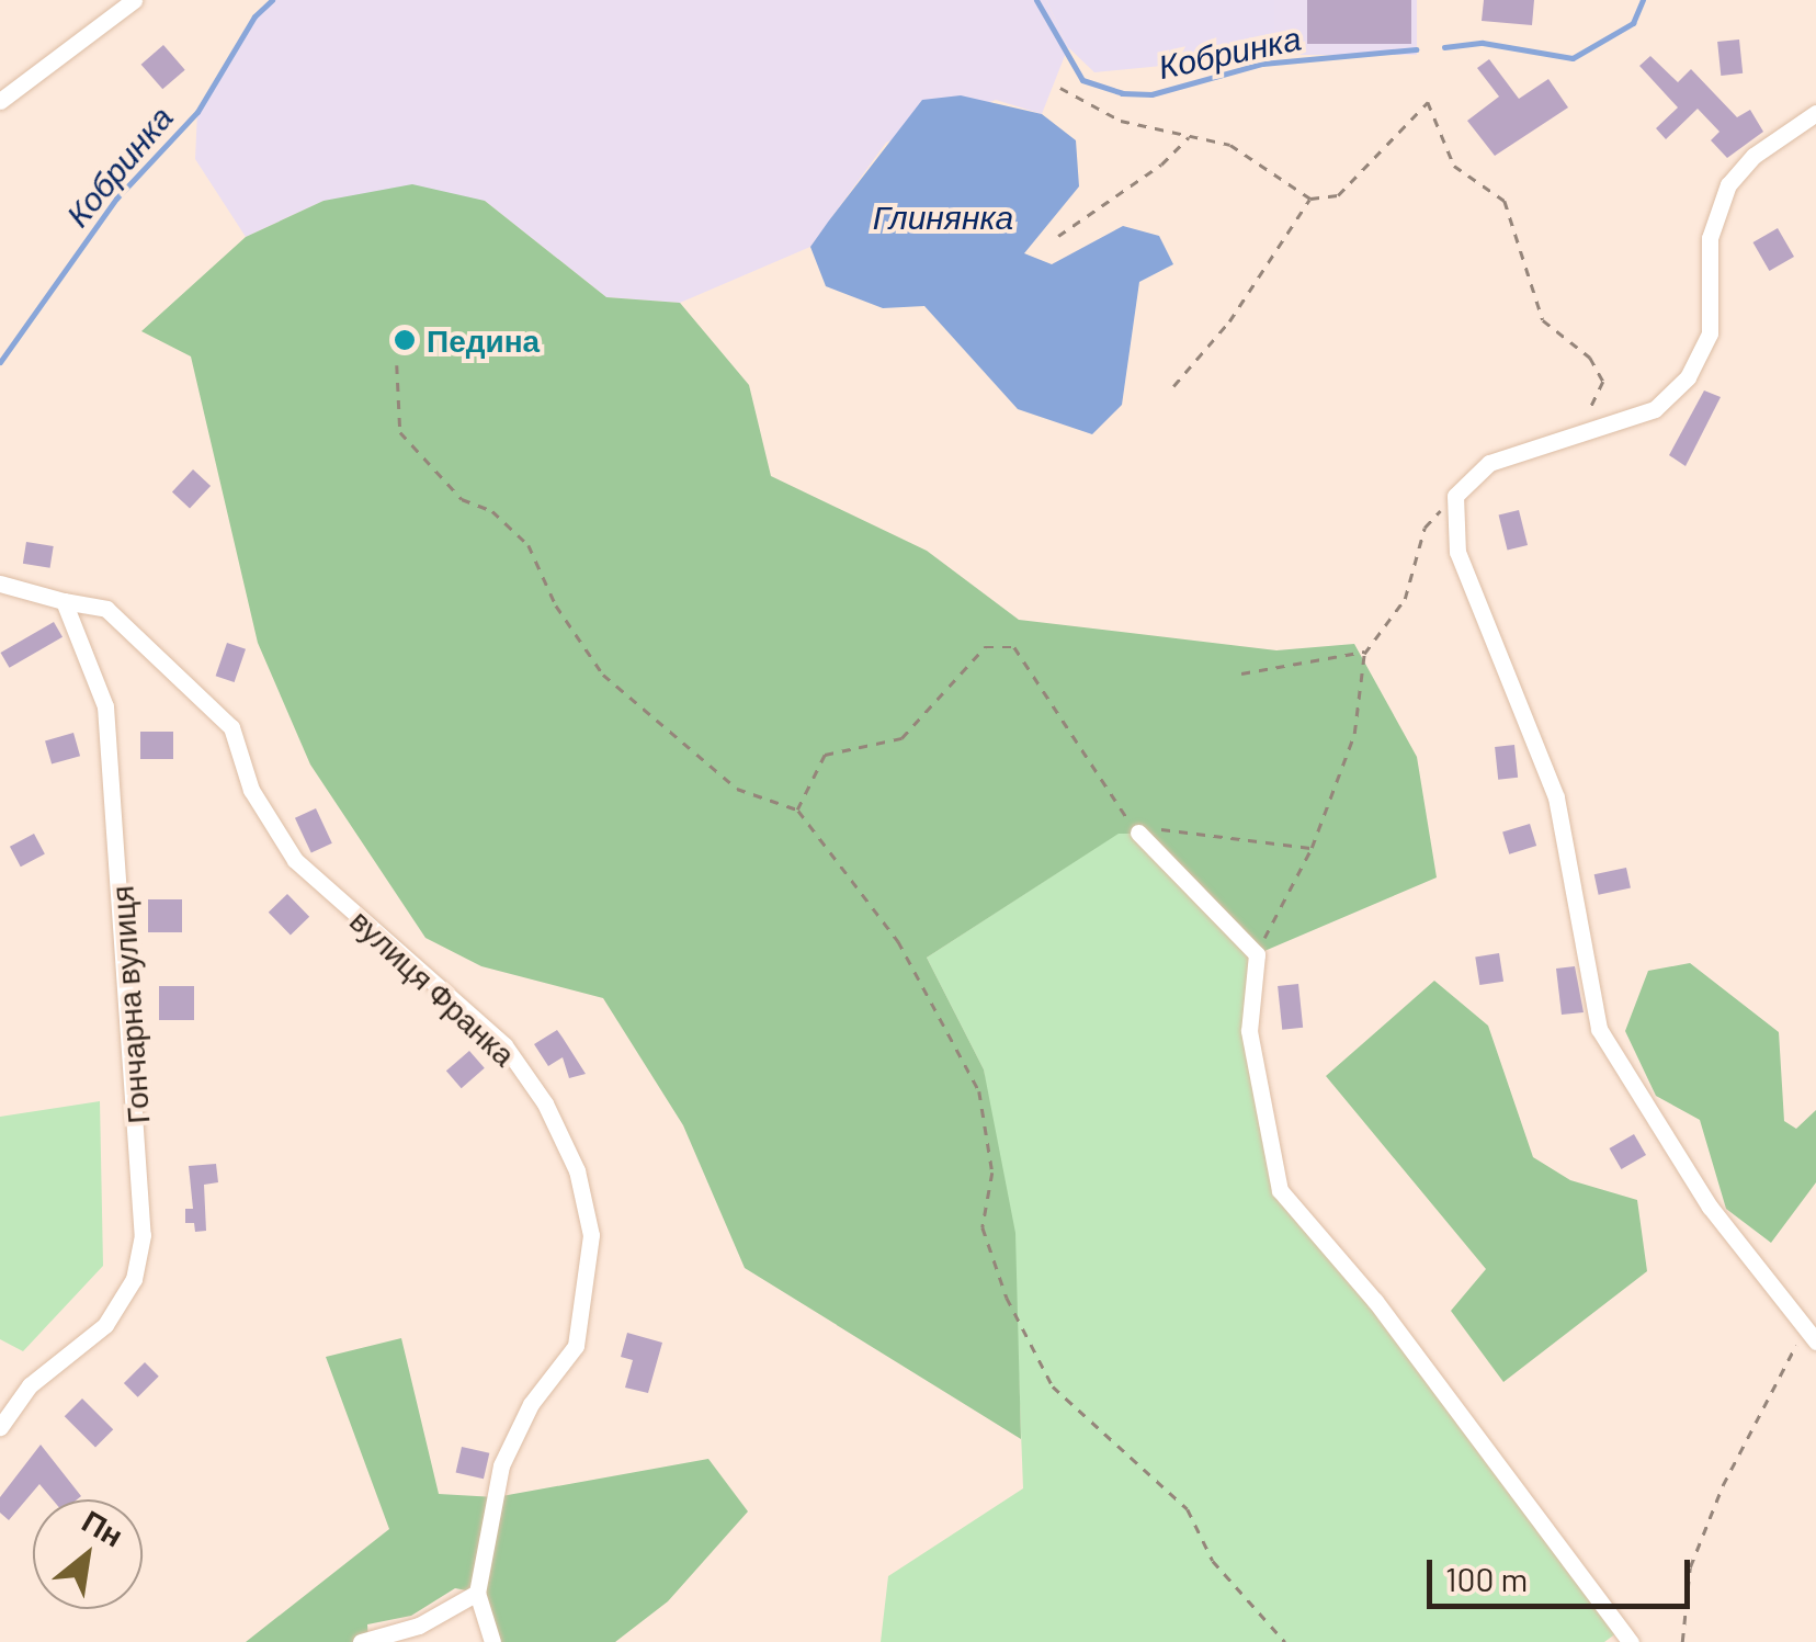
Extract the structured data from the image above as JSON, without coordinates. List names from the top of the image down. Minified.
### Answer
{"streets":{"street":["вулиця Франка","Гончарна вулиця"]},"crossings":[["вулиця Франка","Гончарна вулиця"]],"water":["Кобринка","Глинянка"],"places":["Педина"],"scale_bar":"100 m","north":"top right"}
